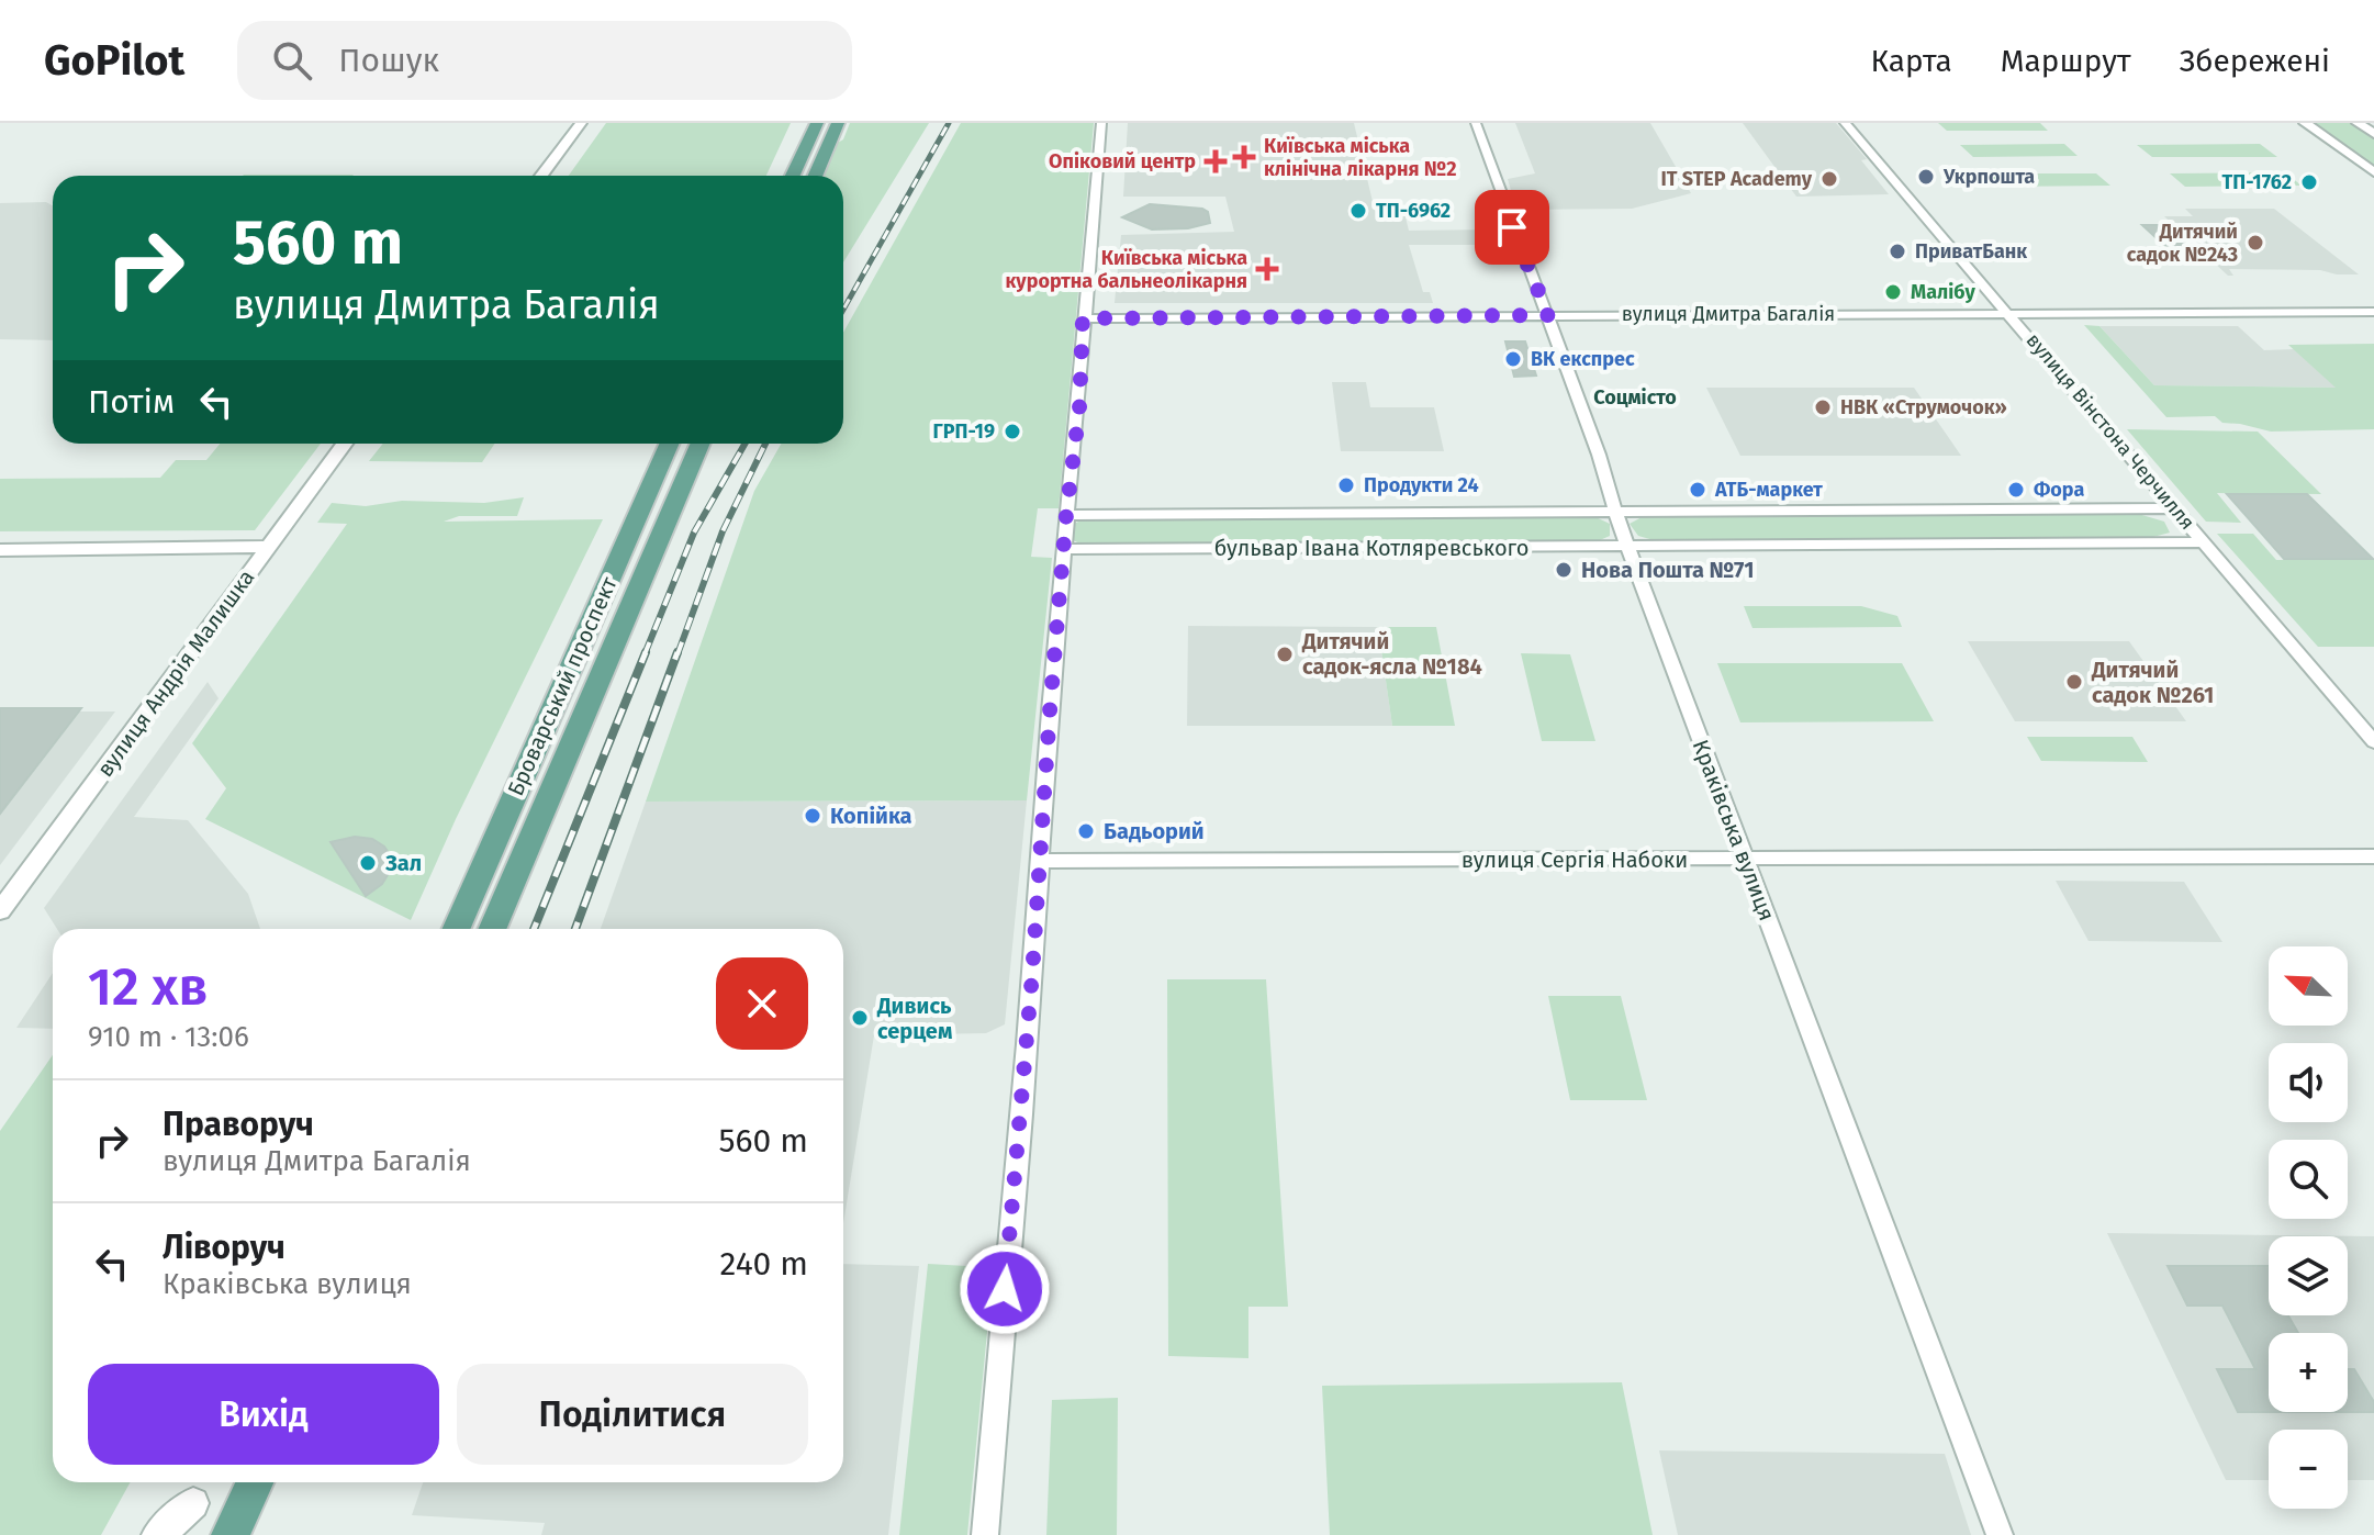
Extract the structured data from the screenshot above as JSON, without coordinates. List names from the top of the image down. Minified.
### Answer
{"streets":{"main road":["Броварський проспект"],"street":["вулиця Дмитра Багалія","вулиця Вінстона Черчилля","бульвар Івана Котляревського","вулиця Андрія Малишка","Краківська вулиця","вулиця Сергія Набоки"]},"crossings":[["вулиця Дмитра Багалія","вулиця Вінстона Черчилля"],["вулиця Дмитра Багалія","Краківська вулиця"],["вулиця Вінстона Черчилля","бульвар Івана Котляревського"],["бульвар Івана Котляревського","Краківська вулиця"],["Краківська вулиця","вулиця Сергія Набоки"]],"districts":["Соцмісто"],"places":{"health":["Київська міська клінічна лікарня №2","Опіковий центр","Київська міська курортна бальнеолікарня"],"other":["Укрпошта","IT STEP Academy","ТП-1762","ТП-6962","Дитячий садок №243","ПриватБанк","Малібу","ВК експрес","НВК «Струмочок»","ГРП-19","Продукти 24","АТБ-маркет","Фора","Нова Пошта №71","Дитячий садок-ясла №184","Дитячий садок №261","Копійка","Бадьорий","Зал","Дивись серцем"]},"north":"top left","page":{"header":"GoPilot","search":"Пошук","nav":["Карта","Маршрут","Збережені"],"turn":["560 m","вулиця Дмитра Багалія"],"then":"Потім","heading":["12 хв","910 m · 13:06"],"map_buttons":["+","−"],"list":[{"name":"Праворуч","note":"вулиця Дмитра Багалія","value":"560 m"},{"name":"Ліворуч","note":"Краківська вулиця","value":"240 m"}],"buttons":["Вихід","Поділитися"]}}
